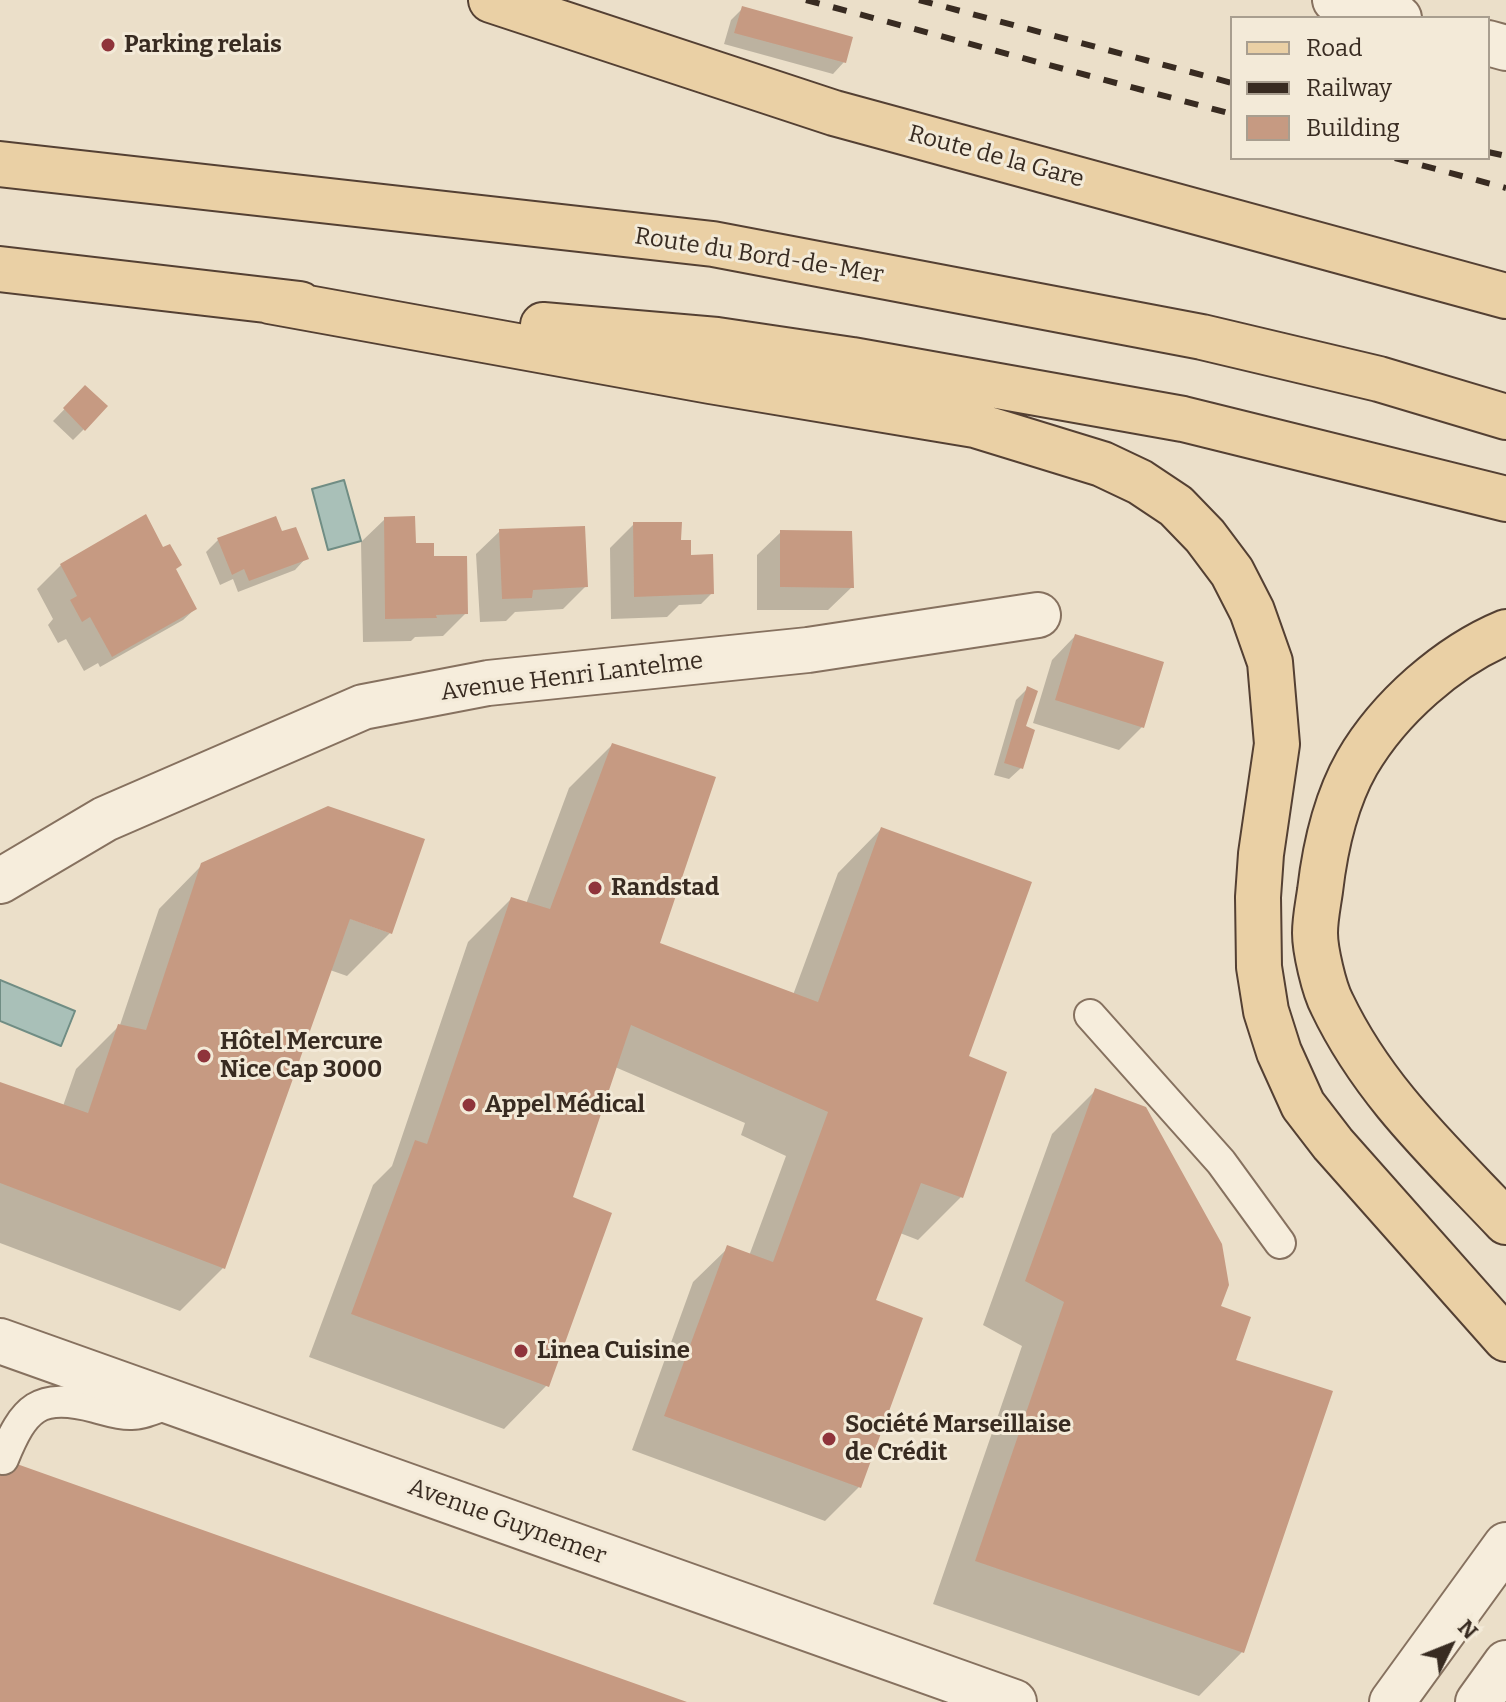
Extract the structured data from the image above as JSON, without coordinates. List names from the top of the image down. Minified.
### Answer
{"streets":{"main road":["Route de la Gare","Route du Bord-de-Mer"],"street":["Avenue Henri Lantelme","Avenue Guynemer"]},"places":["Parking relais","Randstad","Hôtel Mercure Nice Cap 3000","Appel Médical","Linea Cuisine","Société Marseillaise de Crédit"],"legend":["Road","Railway","Building"],"north":"top right"}
